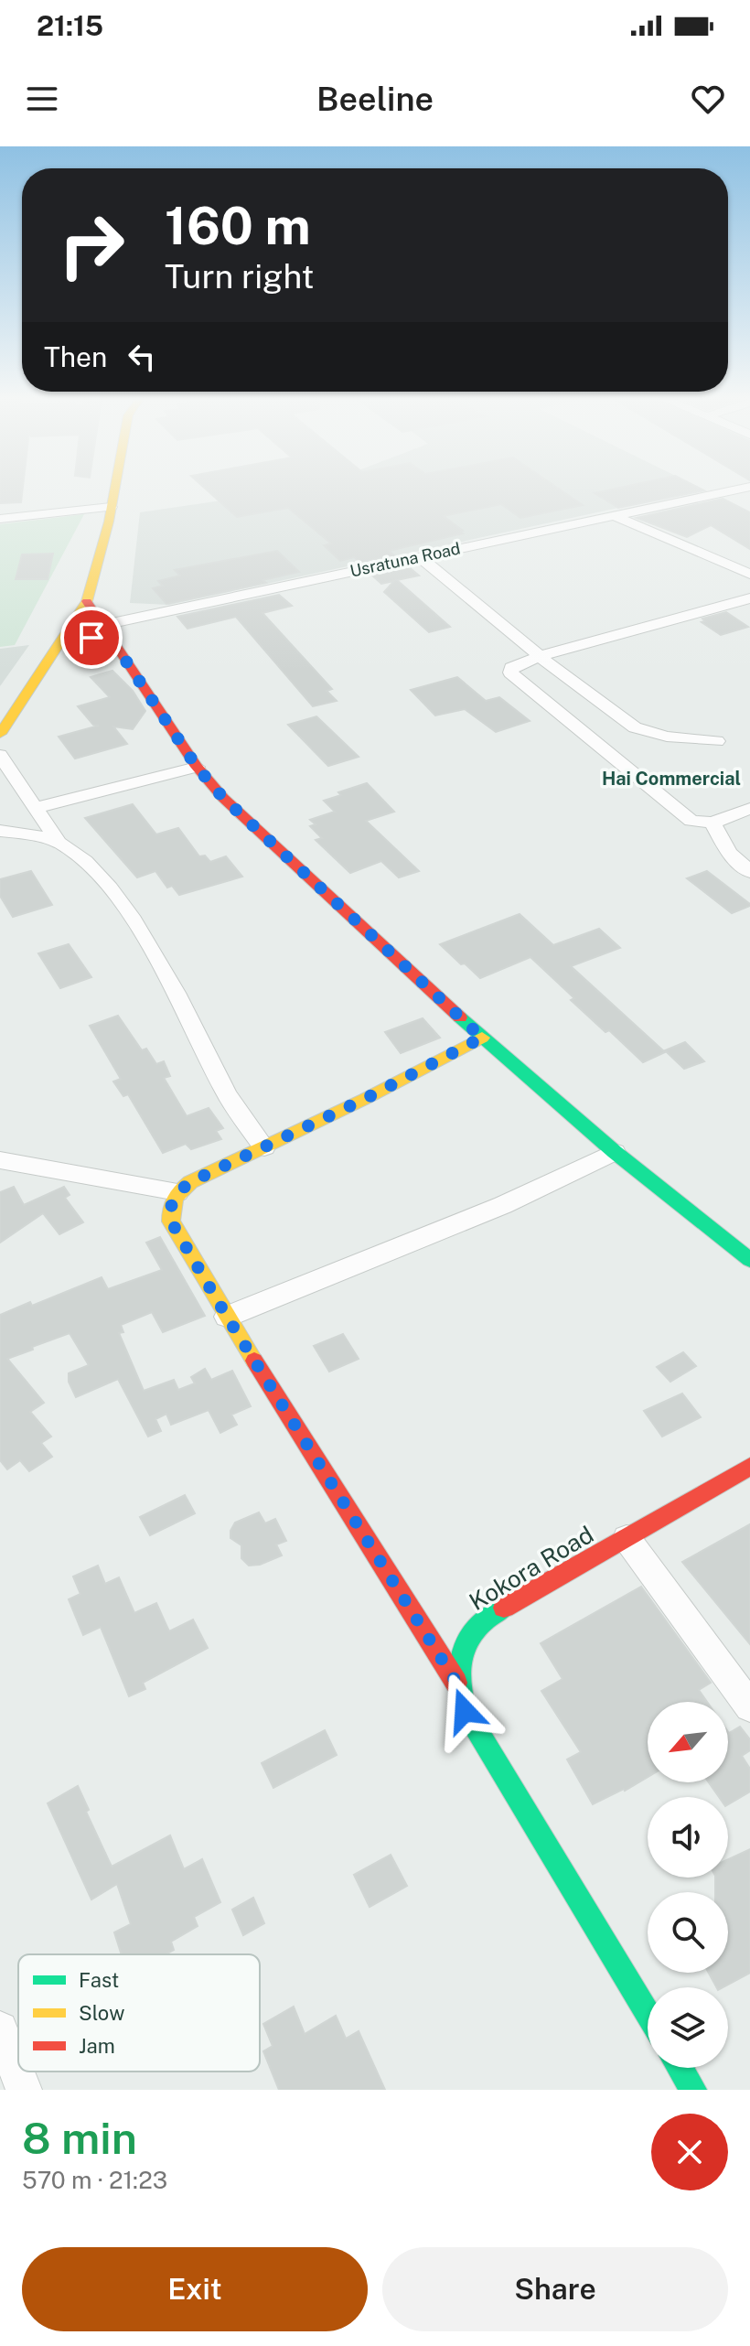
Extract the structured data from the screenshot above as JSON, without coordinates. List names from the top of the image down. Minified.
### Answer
{"streets":{"street":["Usratuna Road","Kokora Road"]},"districts":["Hai Commercial"],"legend":["Fast","Slow","Jam"],"north":"bottom left","page":{"status":"21:15","header":"Beeline","turn":["160 m","Turn right"],"then":"Then","heading":["8 min","570 m · 21:23"],"buttons":["Exit","Share"]}}
